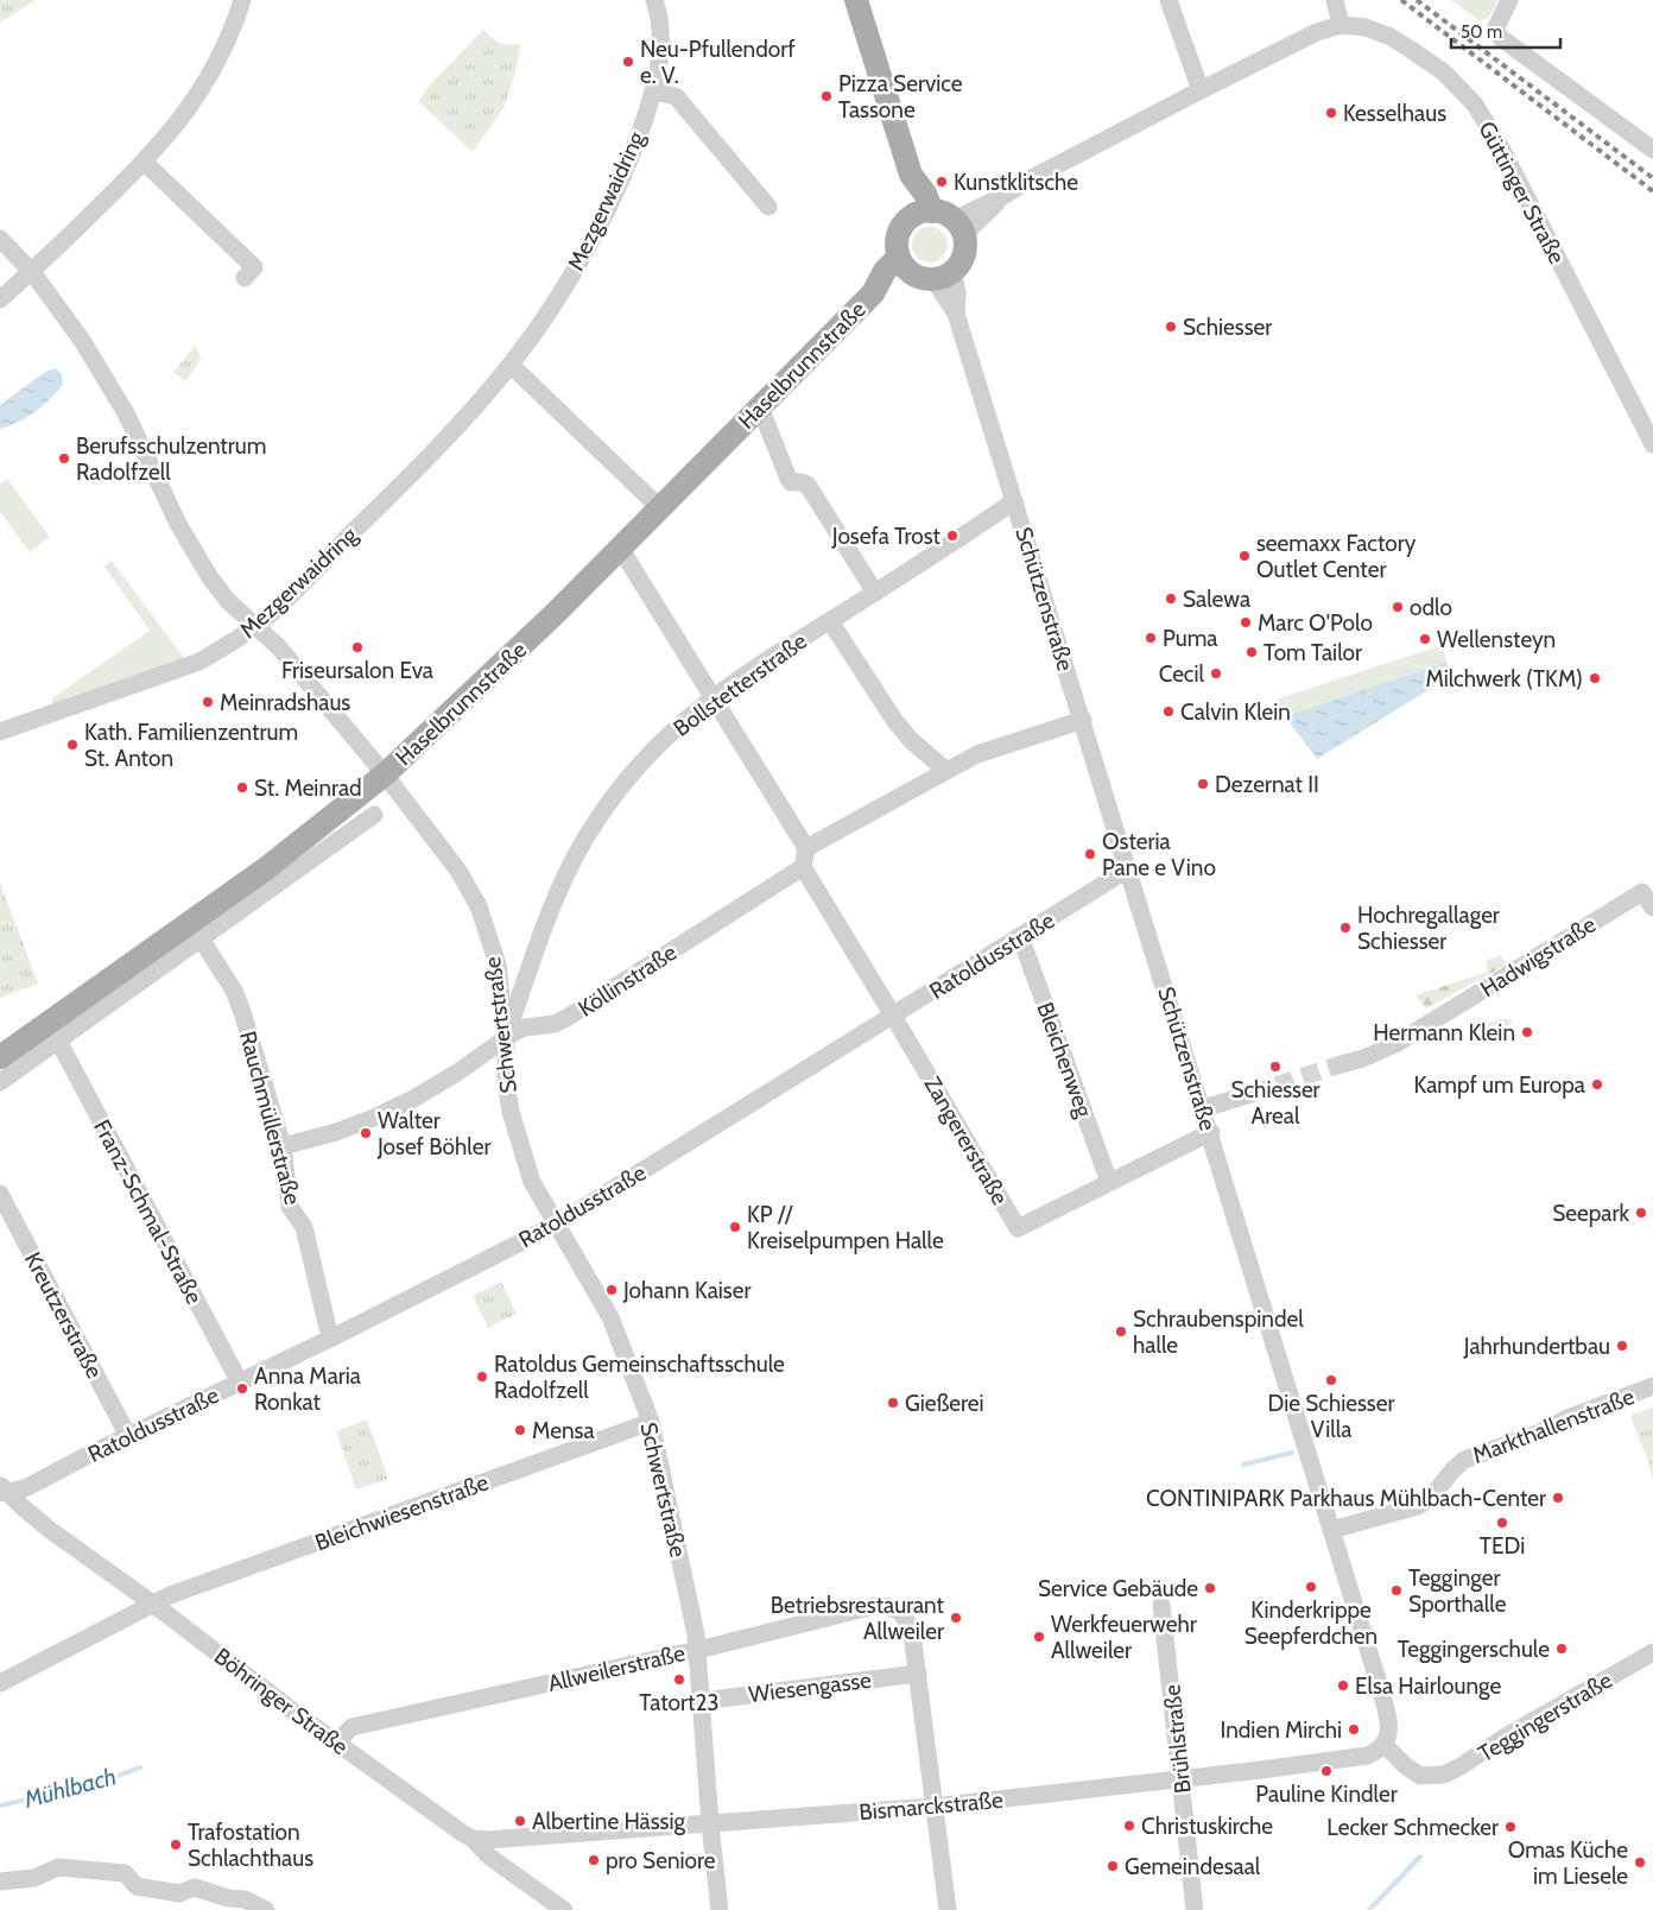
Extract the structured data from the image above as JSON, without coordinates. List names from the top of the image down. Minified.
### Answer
{"streets":{"main road":["Haselbrunnstraße"],"street":["Güttinger Straße","Mezgerwaidring","Schützenstraße","Bollstetterstraße","Ratoldusstraße","Hadwigstraße","Köllinstraße","Schwertstraße","Bleichenweg","Rauchmüllerstraße","Zangererstraße","Franz-Schmal-Straße","Kreutzerstraße","Markthallenstraße","Bleichwiesenstraße","Allweilerstraße","Wiesengasse","Böhringer Straße","Teggingerstraße","Brühlstraße","Bismarckstraße"]},"crossings":[["Mezgerwaidring","Schwertstraße"],["Haselbrunnstraße","Schützenstraße"],["Haselbrunnstraße","Schwertstraße"],["Schützenstraße","Bollstetterstraße"],["Schützenstraße","Ratoldusstraße"],["Schützenstraße","Zangererstraße"],["Schützenstraße","Markthallenstraße"],["Schützenstraße","Teggingerstraße"],["Schützenstraße","Bismarckstraße"],["Bollstetterstraße","Köllinstraße"],["Bollstetterstraße","Schwertstraße"],["Ratoldusstraße","Schwertstraße"],["Ratoldusstraße","Bleichenweg"],["Ratoldusstraße","Rauchmüllerstraße"],["Ratoldusstraße","Zangererstraße"],["Ratoldusstraße","Franz-Schmal-Straße"],["Ratoldusstraße","Kreutzerstraße"],["Ratoldusstraße","Böhringer Straße"],["Köllinstraße","Schwertstraße"],["Köllinstraße","Rauchmüllerstraße"],["Köllinstraße","Zangererstraße"],["Schwertstraße","Bleichwiesenstraße"],["Schwertstraße","Allweilerstraße"],["Schwertstraße","Wiesengasse"],["Schwertstraße","Bismarckstraße"],["Bleichenweg","Zangererstraße"],["Bleichwiesenstraße","Böhringer Straße"],["Allweilerstraße","Wiesengasse"],["Allweilerstraße","Böhringer Straße"],["Böhringer Straße","Bismarckstraße"],["Teggingerstraße","Bismarckstraße"],["Brühlstraße","Bismarckstraße"]],"water":["Mühlbach"],"places":["Neu-Pfullendorf e. V.","Pizza Service Tassone","Kesselhaus","Kunstklitsche","Schiesser","Berufsschulzentrum Radolfzell","Josefa Trost","seemaxx Factory Outlet Center","Salewa","odlo","Marc O'Polo","Puma","Wellensteyn","Friseursalon Eva","Tom Tailor","Cecil","Milchwerk (TKM)","Meinradshaus","Calvin Klein","Kath. Familienzentrum St. Anton","Dezernat II","St. Meinrad","Osteria Pane e Vino","Hochregallager Schiesser","Hermann Klein","Schiesser Areal","Kampf um Europa","Walter Josef Böhler","Seepark","KP // Kreiselpumpen Halle","Johann Kaiser","Schraubenspindel halle","Jahrhundertbau","Ratoldus Gemeinschaftsschule Radolfzell","Die Schiesser Villa","Anna Maria Ronkat","Gießerei","Mensa","CONTINIPARK Parkhaus Mühlbach-Center","TEDi","Kinderkrippe Seepferdchen","Service Gebäude","Tegginger Sporthalle","Betriebsrestaurant Allweiler","Werkfeuerwehr Allweiler","Teggingerschule","Tatort23","Elsa Hairlounge","Indien Mirchi","Pauline Kindler","Albertine Hässig","Christuskirche","Lecker Schmecker","Trafostation Schlachthaus","pro Seniore","Omas Küche im Liesele","Gemeindesaal"],"scale_bar":"50 m"}
